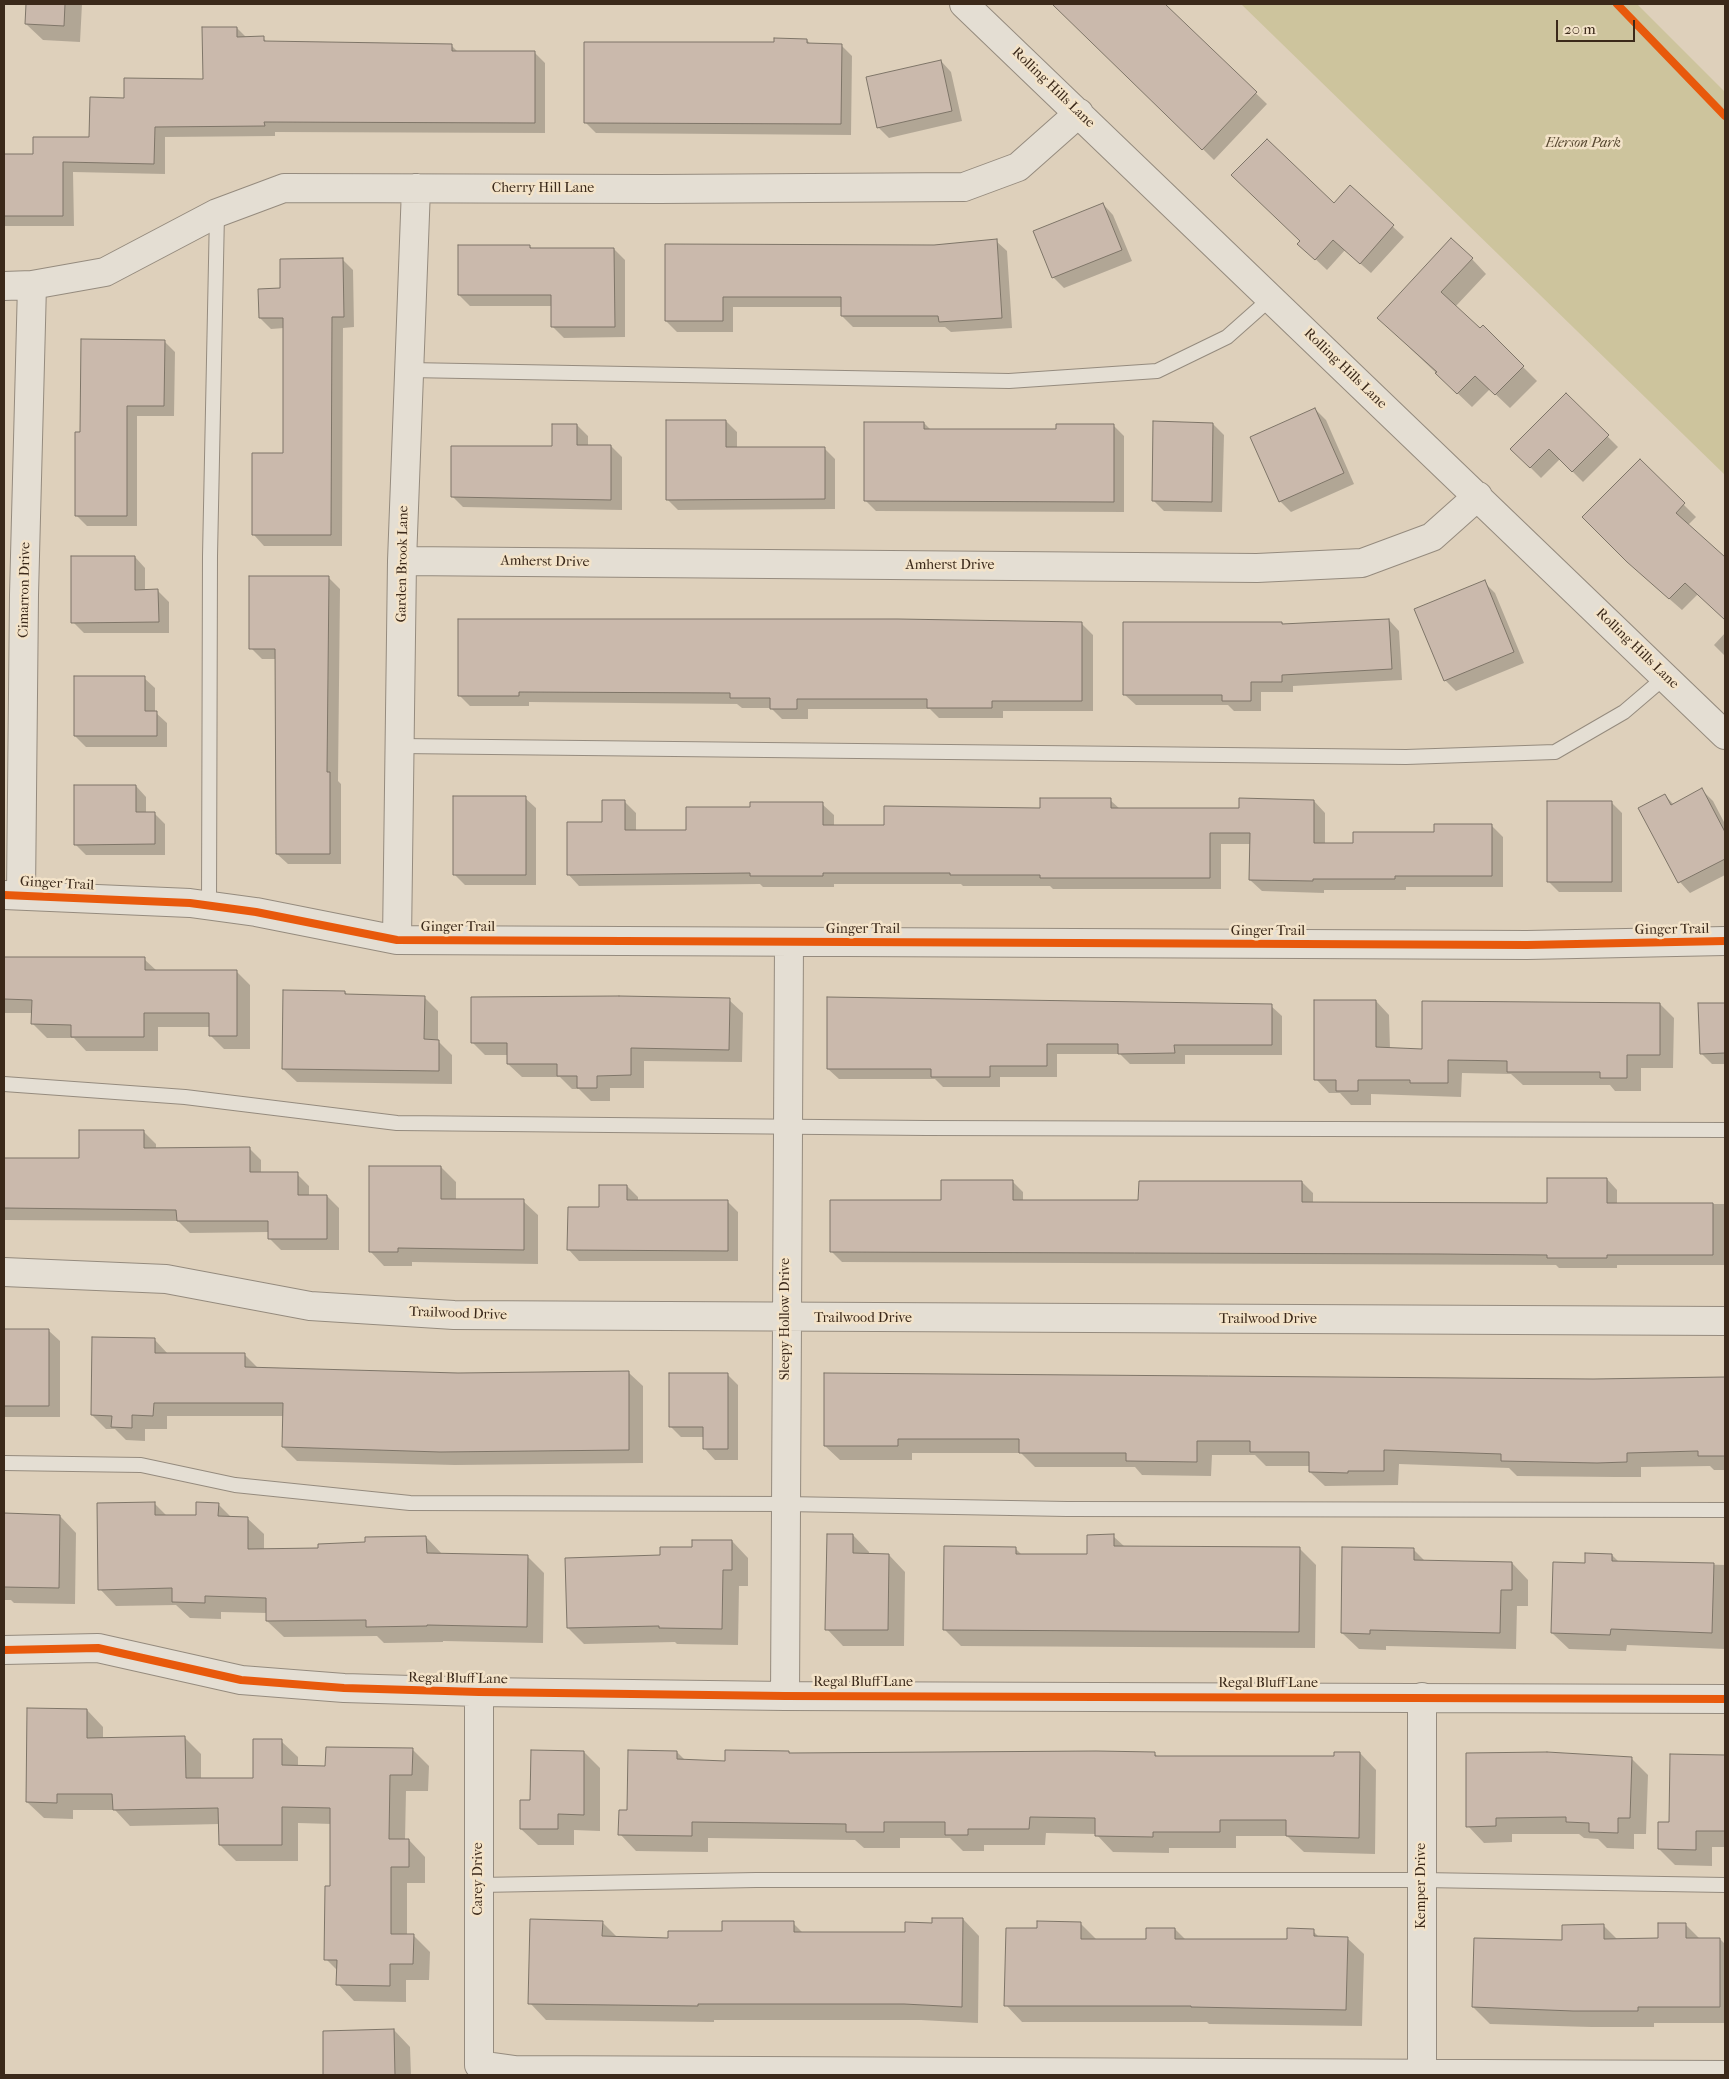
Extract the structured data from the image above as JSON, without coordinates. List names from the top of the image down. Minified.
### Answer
{"streets":{"street":["Rolling Hills Lane","Cherry Hill Lane","Amherst Drive","Garden Brook Lane","Cimarron Drive","Ginger Trail","Trailwood Drive","Sleepy Hollow Drive","Regal Bluff Lane","Carey Drive","Kemper Drive"]},"crossings":[["Rolling Hills Lane","Cherry Hill Lane"],["Rolling Hills Lane","Amherst Drive"],["Cherry Hill Lane","Garden Brook Lane"],["Cherry Hill Lane","Cimarron Drive"],["Amherst Drive","Garden Brook Lane"],["Garden Brook Lane","Ginger Trail"],["Cimarron Drive","Ginger Trail"],["Ginger Trail","Sleepy Hollow Drive"],["Trailwood Drive","Sleepy Hollow Drive"],["Sleepy Hollow Drive","Regal Bluff Lane"],["Regal Bluff Lane","Carey Drive"],["Regal Bluff Lane","Kemper Drive"],["Carey Drive","Kemper Drive"]],"parks":["Elerson Park"],"scale_bar":"20 m"}
